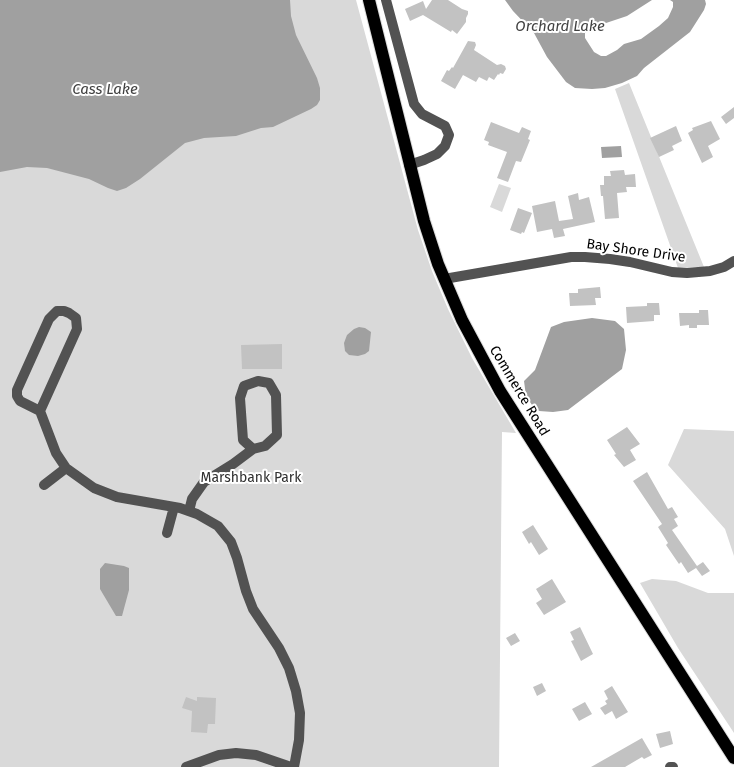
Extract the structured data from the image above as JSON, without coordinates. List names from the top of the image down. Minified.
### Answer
{"streets":{"main road":["Commerce Road"],"street":["Bay Shore Drive"]},"crossings":[["Bay Shore Drive","Commerce Road"]],"water":["Orchard Lake","Cass Lake"],"parks":["Marshbank Park"]}
